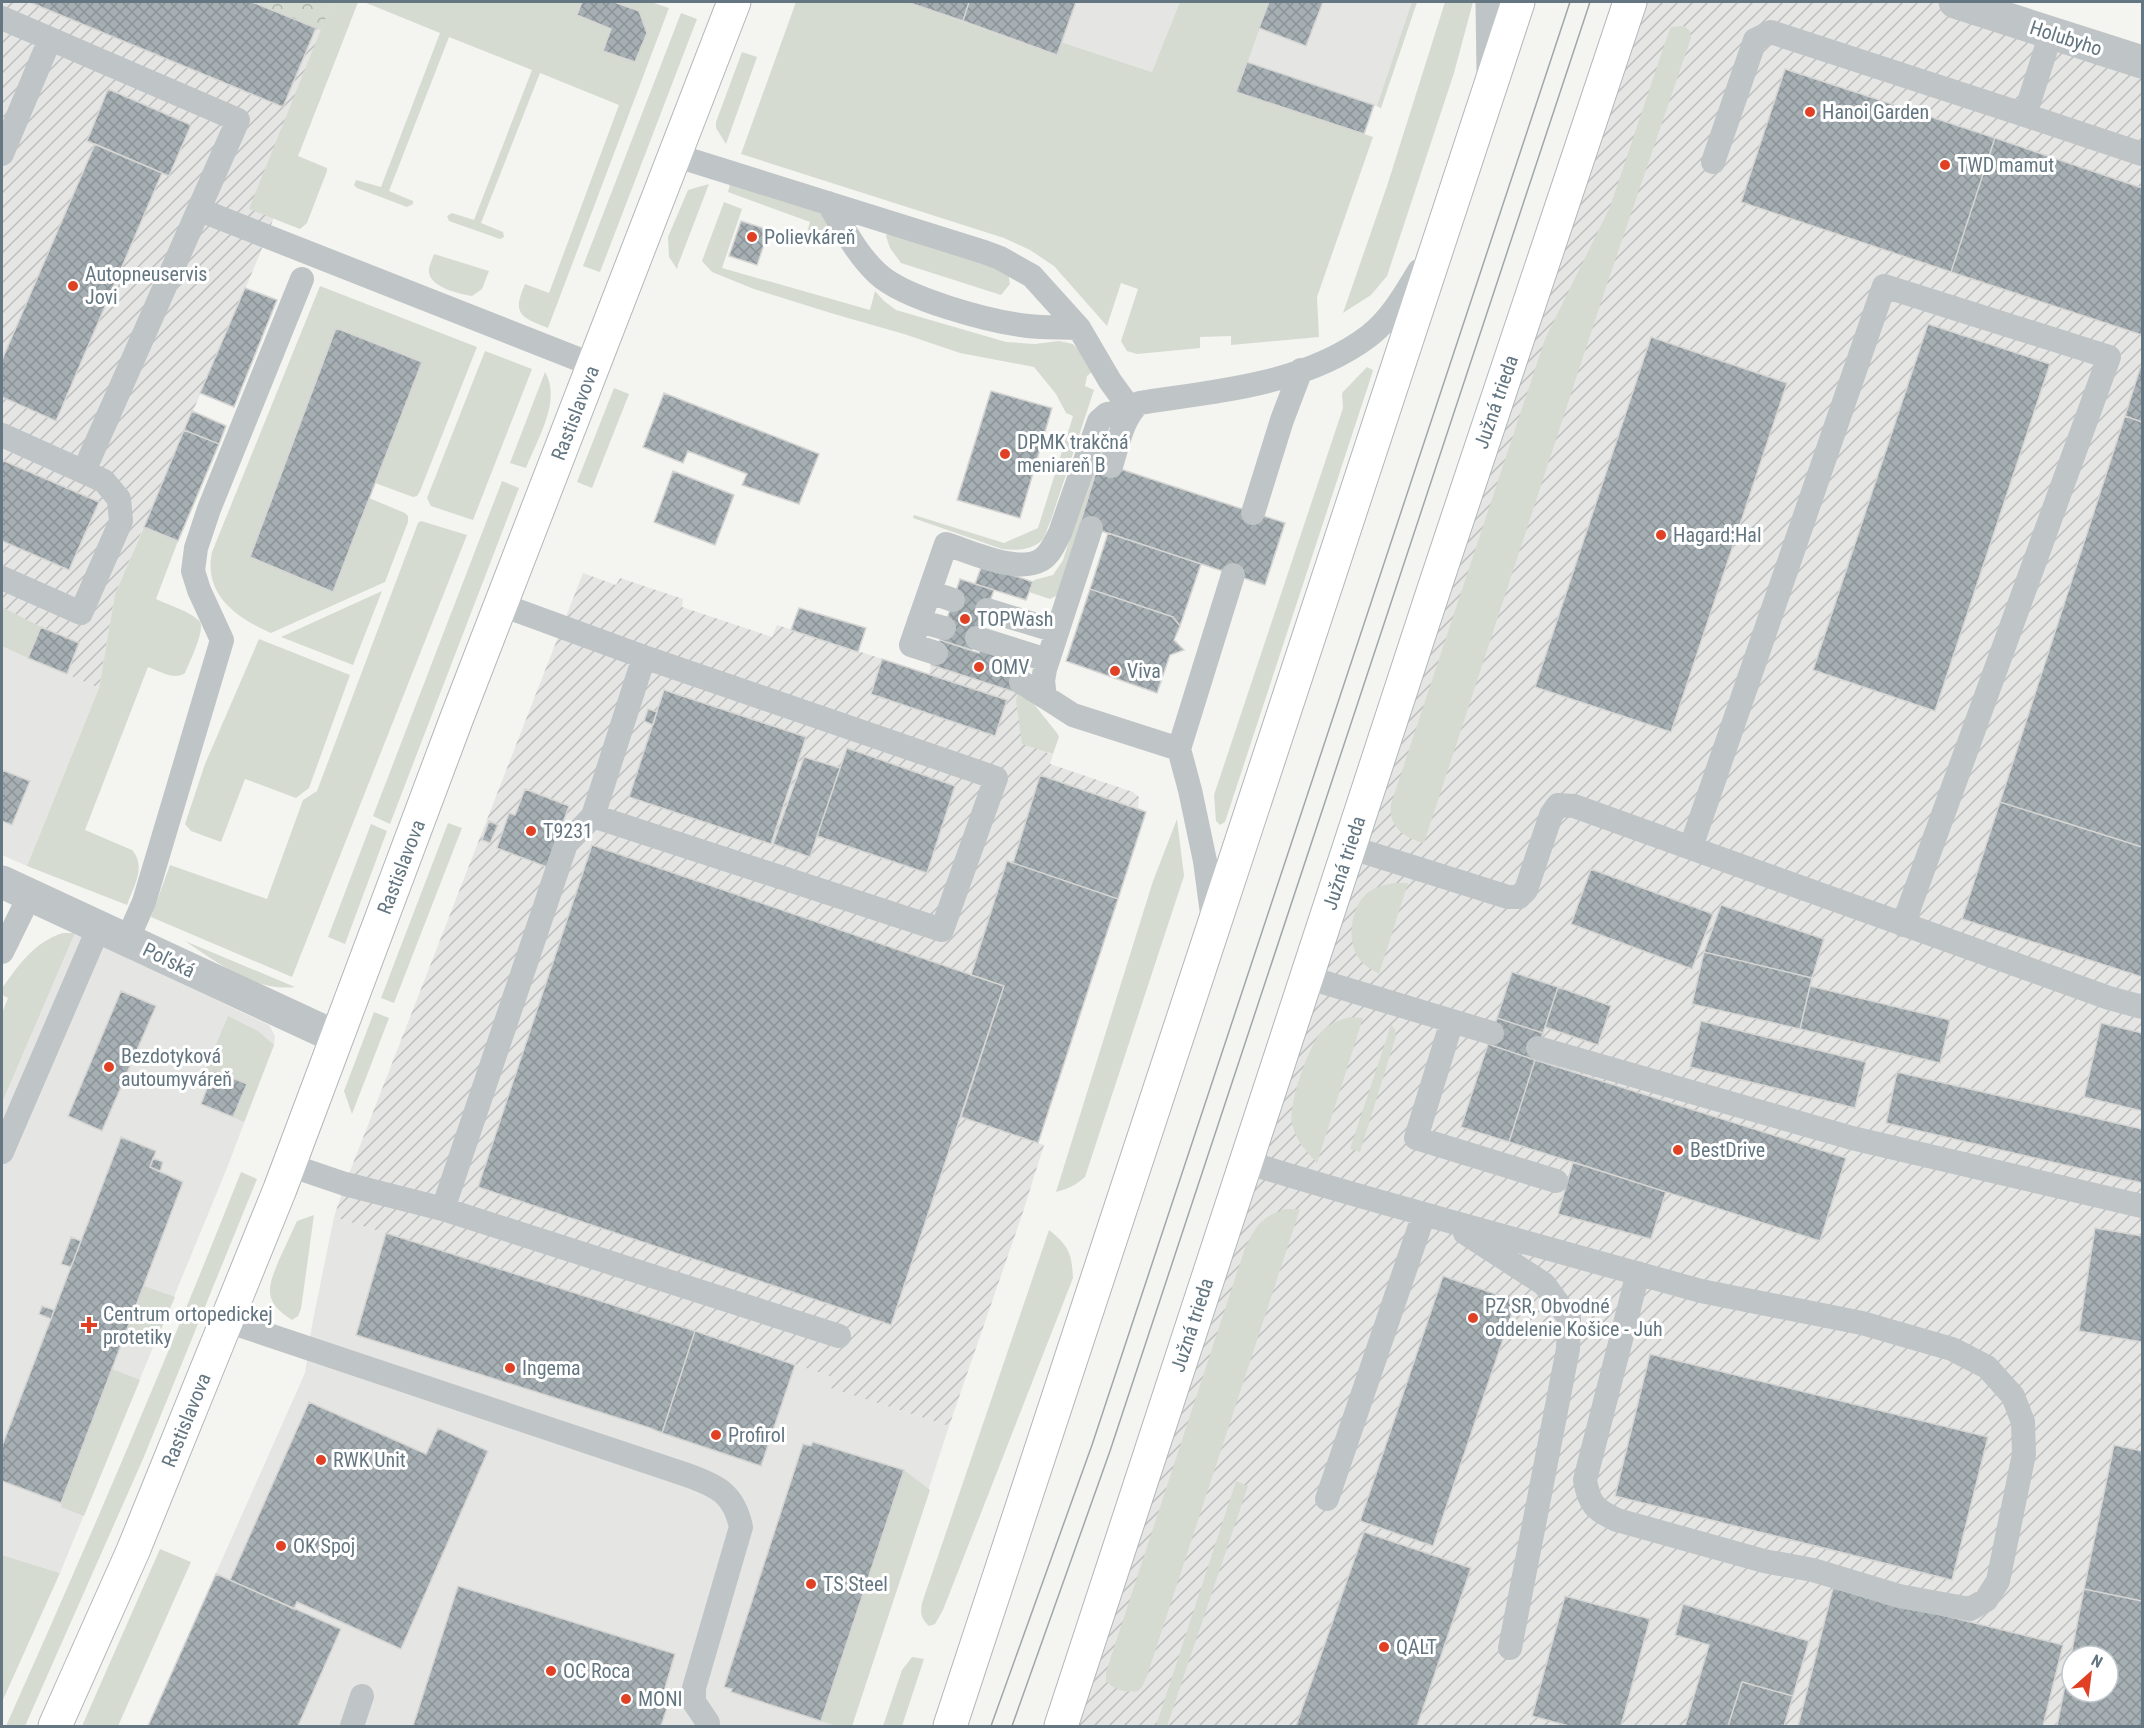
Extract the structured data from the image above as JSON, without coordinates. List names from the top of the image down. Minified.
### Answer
{"streets":{"street":["Holubyho","Južná trieda","Rastislavova","Poľská"]},"crossings":[["Rastislavova","Poľská"]],"places":{"other":["Hanoi Garden","TWD mamut","Polievkáreň","Autopneuservis Jovi","DPMK trakčná meniareň B","Hagard:Hal","TOPWash","OMV","Viva","T9231","Bezdotyková autoumyváreň","BestDrive","PZ SR, Obvodné oddelenie Košice - Juh","Ingema","Profirol","RWK Unit","OK Spoj","TS Steel","QALT","OC Roca","MONI"],"health":["Centrum ortopedickej protetiky"]},"north":"top right"}
